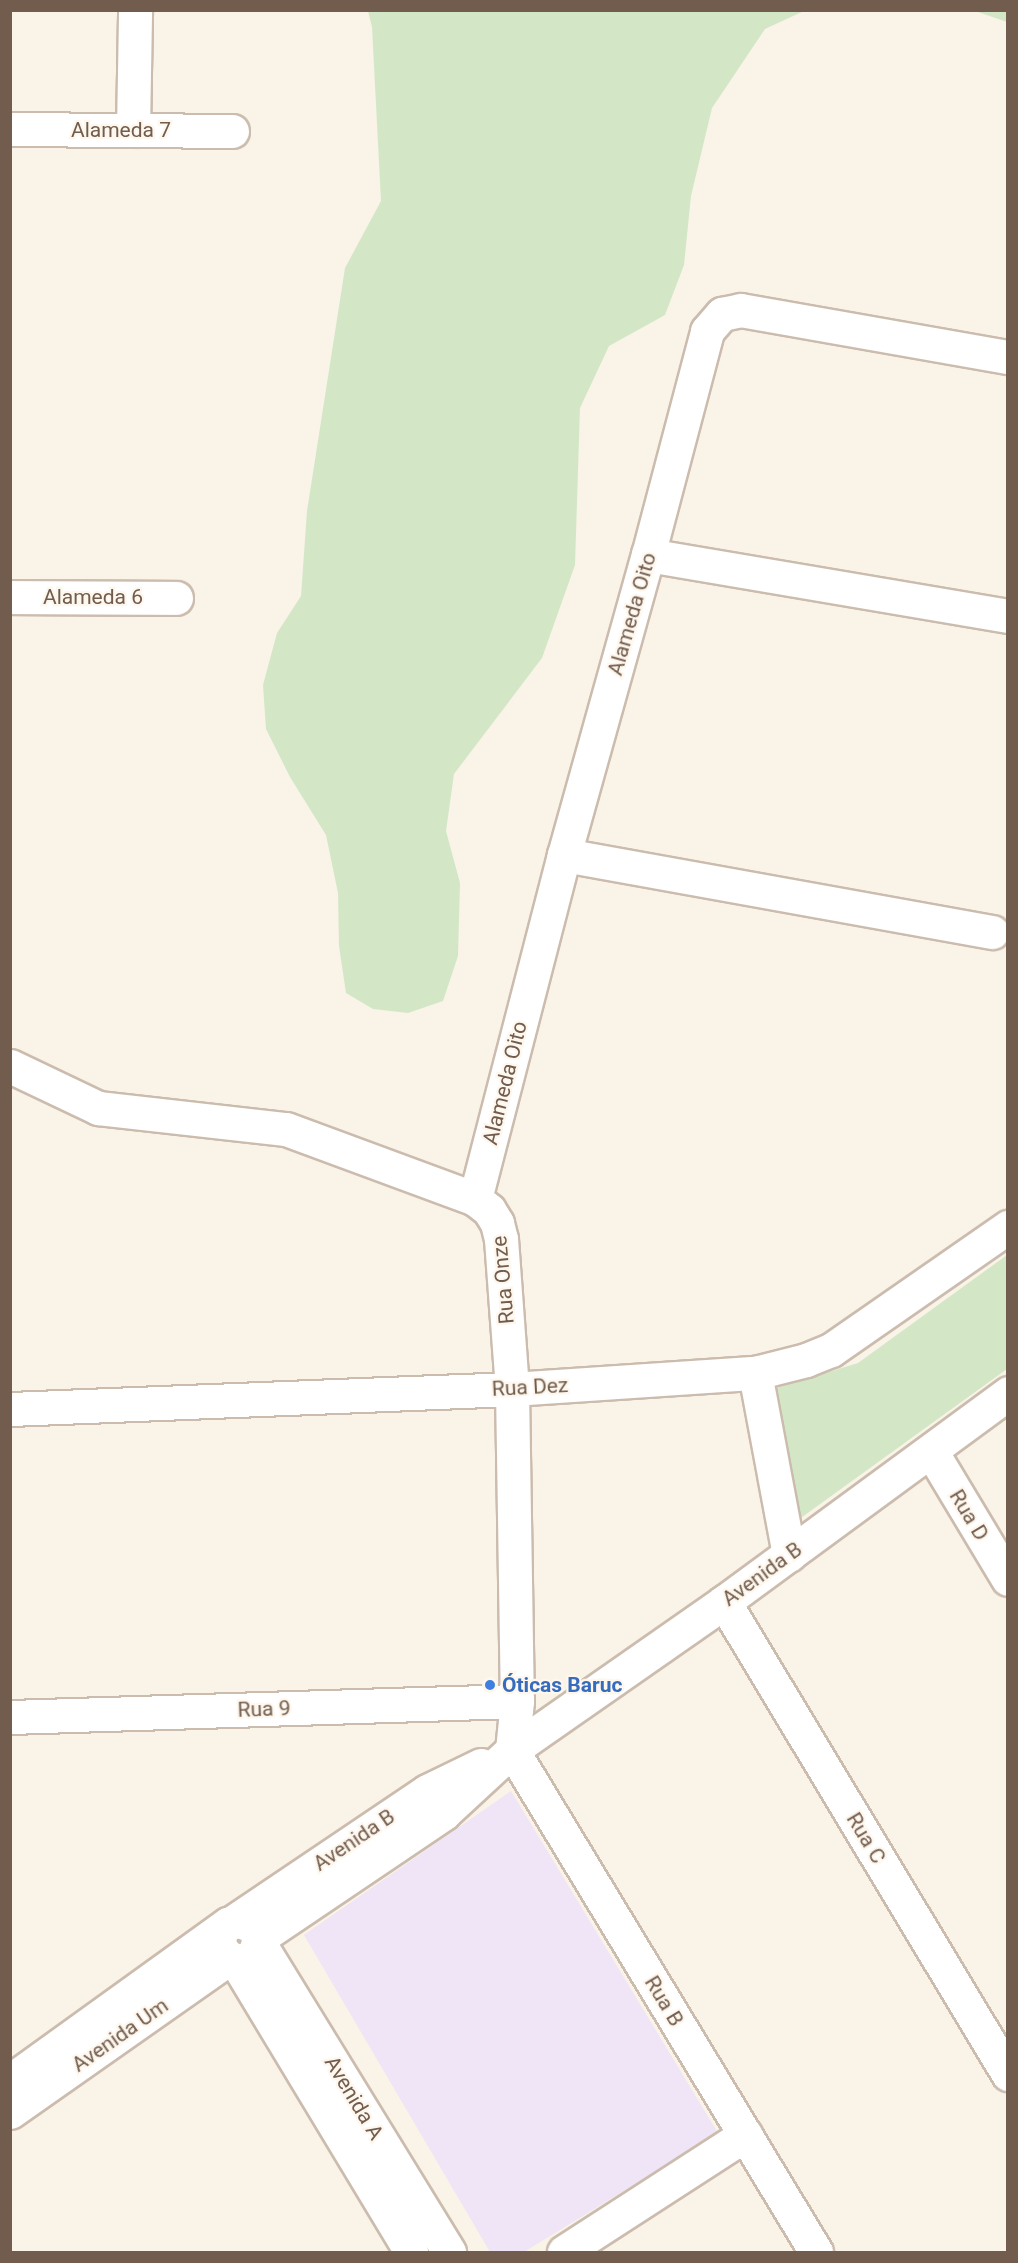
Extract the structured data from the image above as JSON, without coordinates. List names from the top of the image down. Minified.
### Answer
{"streets":{"street":["Alameda 7","Alameda 6","Alameda Oito","Rua Onze","Rua Dez","Rua D","Avenida B","Rua 9","Rua C","Rua B","Avenida Um","Avenida A"]},"crossings":[["Alameda Oito","Rua Onze"],["Rua Onze","Rua Dez"],["Rua Onze","Avenida B"],["Rua Onze","Rua 9"],["Rua Onze","Rua B"],["Rua D","Avenida B"],["Avenida B","Rua C"],["Avenida B","Rua B"],["Avenida B","Avenida Um"],["Avenida B","Avenida A"],["Avenida Um","Avenida A"]],"places":["Óticas Baruc"]}
